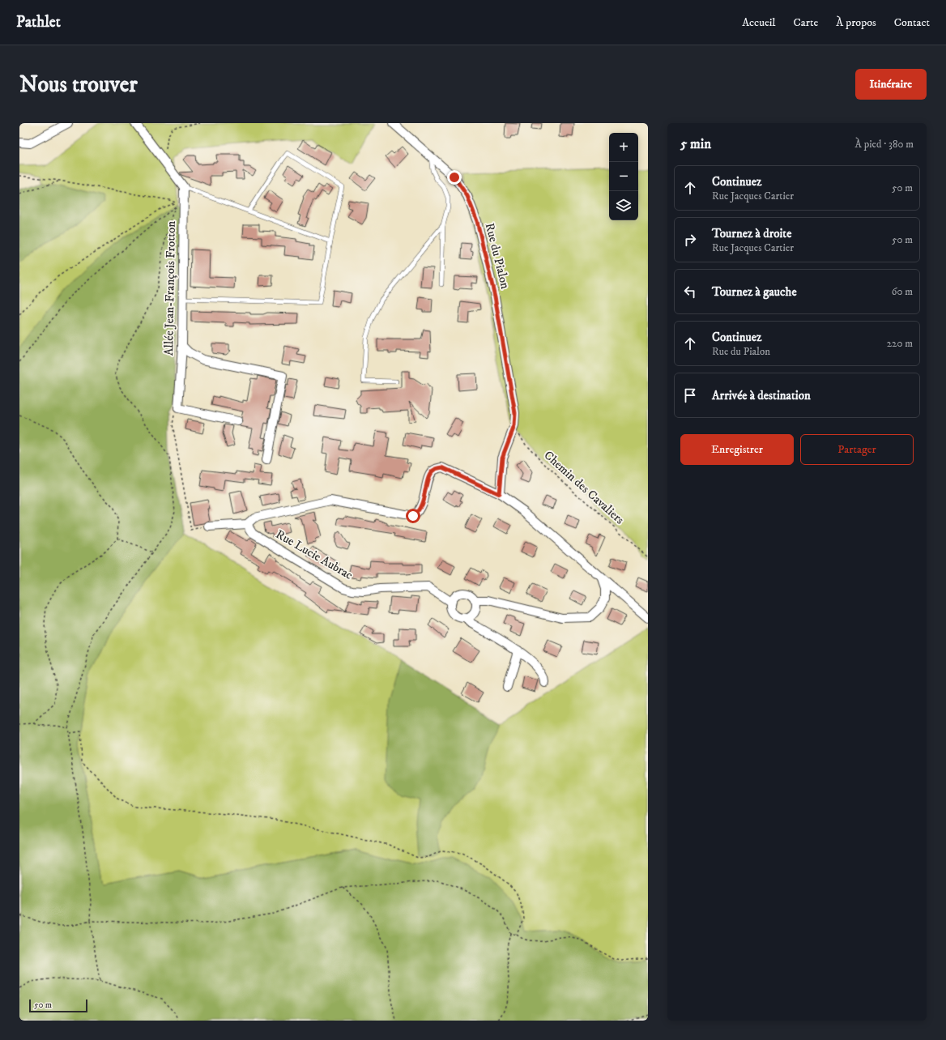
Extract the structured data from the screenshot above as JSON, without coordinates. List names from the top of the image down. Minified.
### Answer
{"streets":{"street":["Rue du Pialon","Allée Jean-François Frotton","Rue Lucie Aubrac"],"path":["Chemin des Cavaliers"]},"crossings":[["Rue du Pialon","Chemin des Cavaliers"]],"scale_bar":"50 m","page":{"header":"Pathlet","nav":["Accueil","Carte","À propos","Contact"],"buttons":["Itinéraire",["Enregistrer","Partager"]],"title":"Nous trouver","heading":["5 min","À pied · 380 m"],"map_buttons":["+","−"],"list":[["Continuez","Rue Jacques Cartier","50 m"],["Tournez à droite","Rue Jacques Cartier","50 m"],["Tournez à gauche","60 m"],["Continuez","Rue du Pialon","220 m"],"Arrivée à destination"],"scale":"50 m"}}
